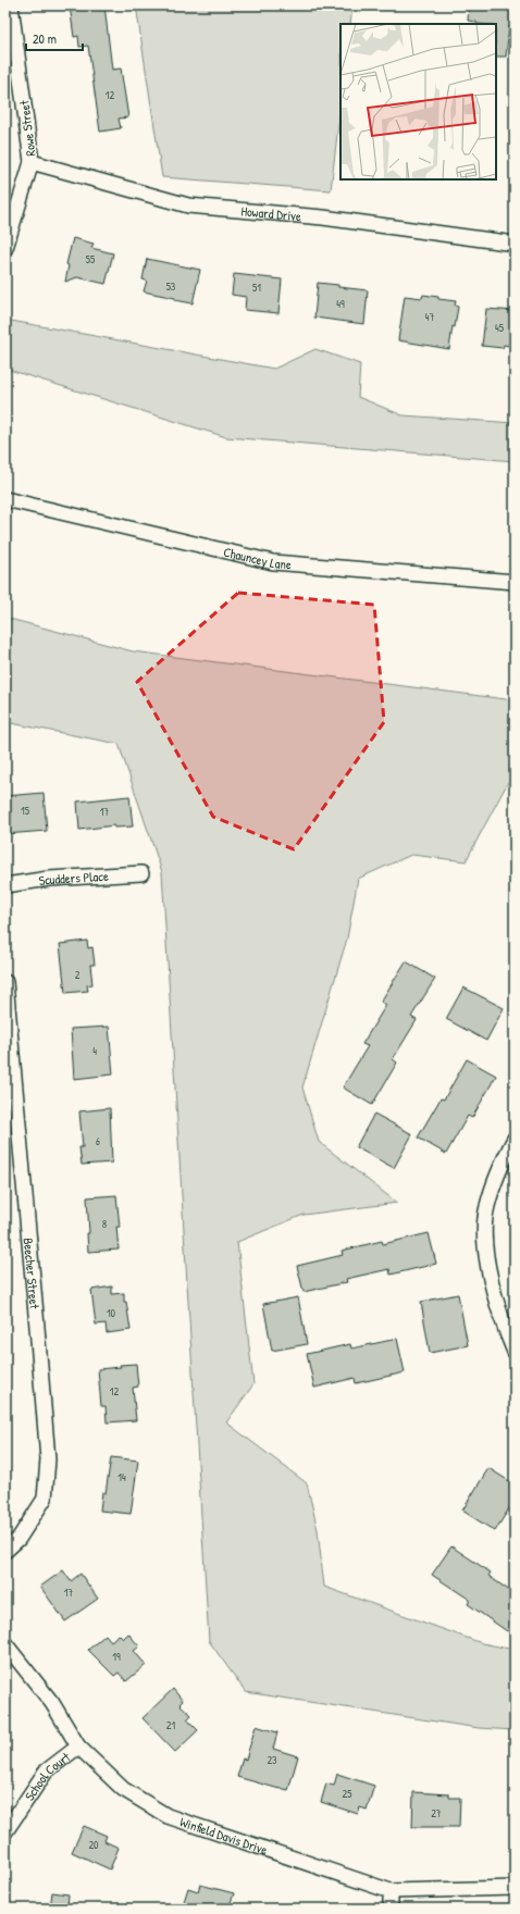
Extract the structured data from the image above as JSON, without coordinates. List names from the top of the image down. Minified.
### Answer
{"streets":{"street":["Rowe Street","Howard Drive","Chauncey Lane","Scudders Place","Beecher Street","School Court","Winfield Davis Drive"]},"crossings":[["Rowe Street","Howard Drive"],["School Court","Winfield Davis Drive"]],"house_numbers":["12","55","53","51","49","47","45","15","17","2","4","6","8","10","12","14","17","19","21","23","25","27","20"],"scale_bar":"20 m"}
